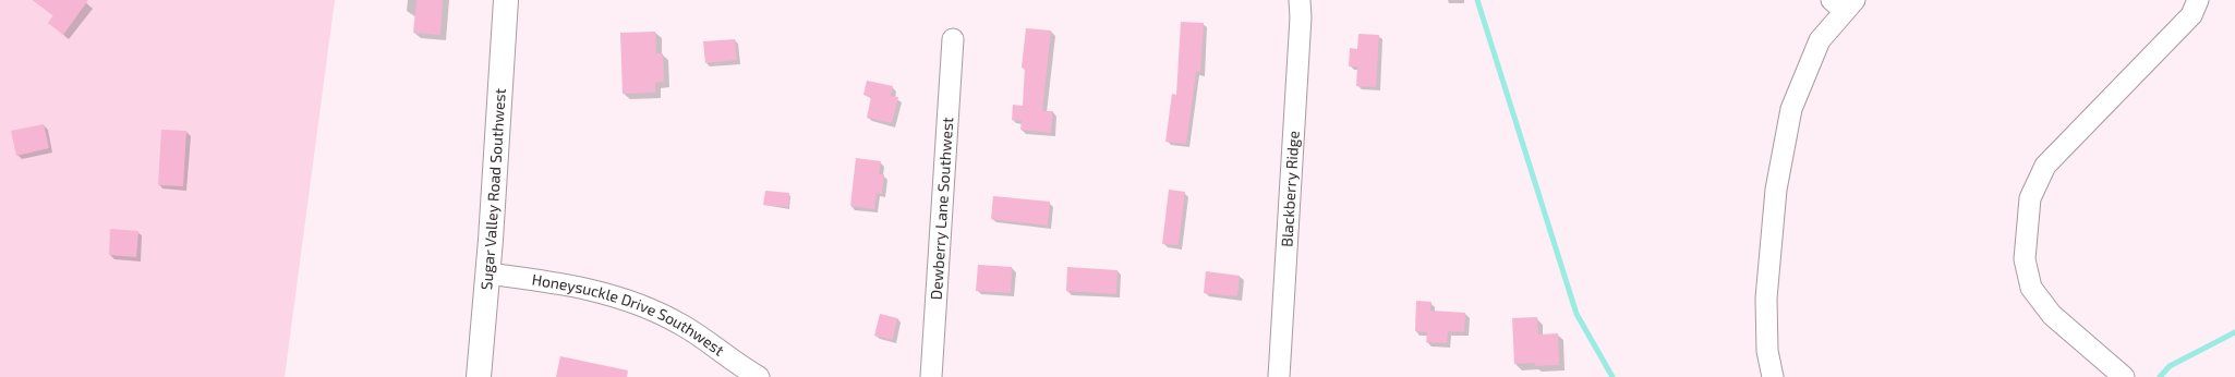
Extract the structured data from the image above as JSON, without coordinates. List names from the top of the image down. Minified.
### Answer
{"streets":{"street":["Sugar Valley Road Southwest","Blackberry Ridge","Dewberry Lane Southwest","Honeysuckle Drive Southwest"]},"crossings":[["Sugar Valley Road Southwest","Honeysuckle Drive Southwest"]]}
